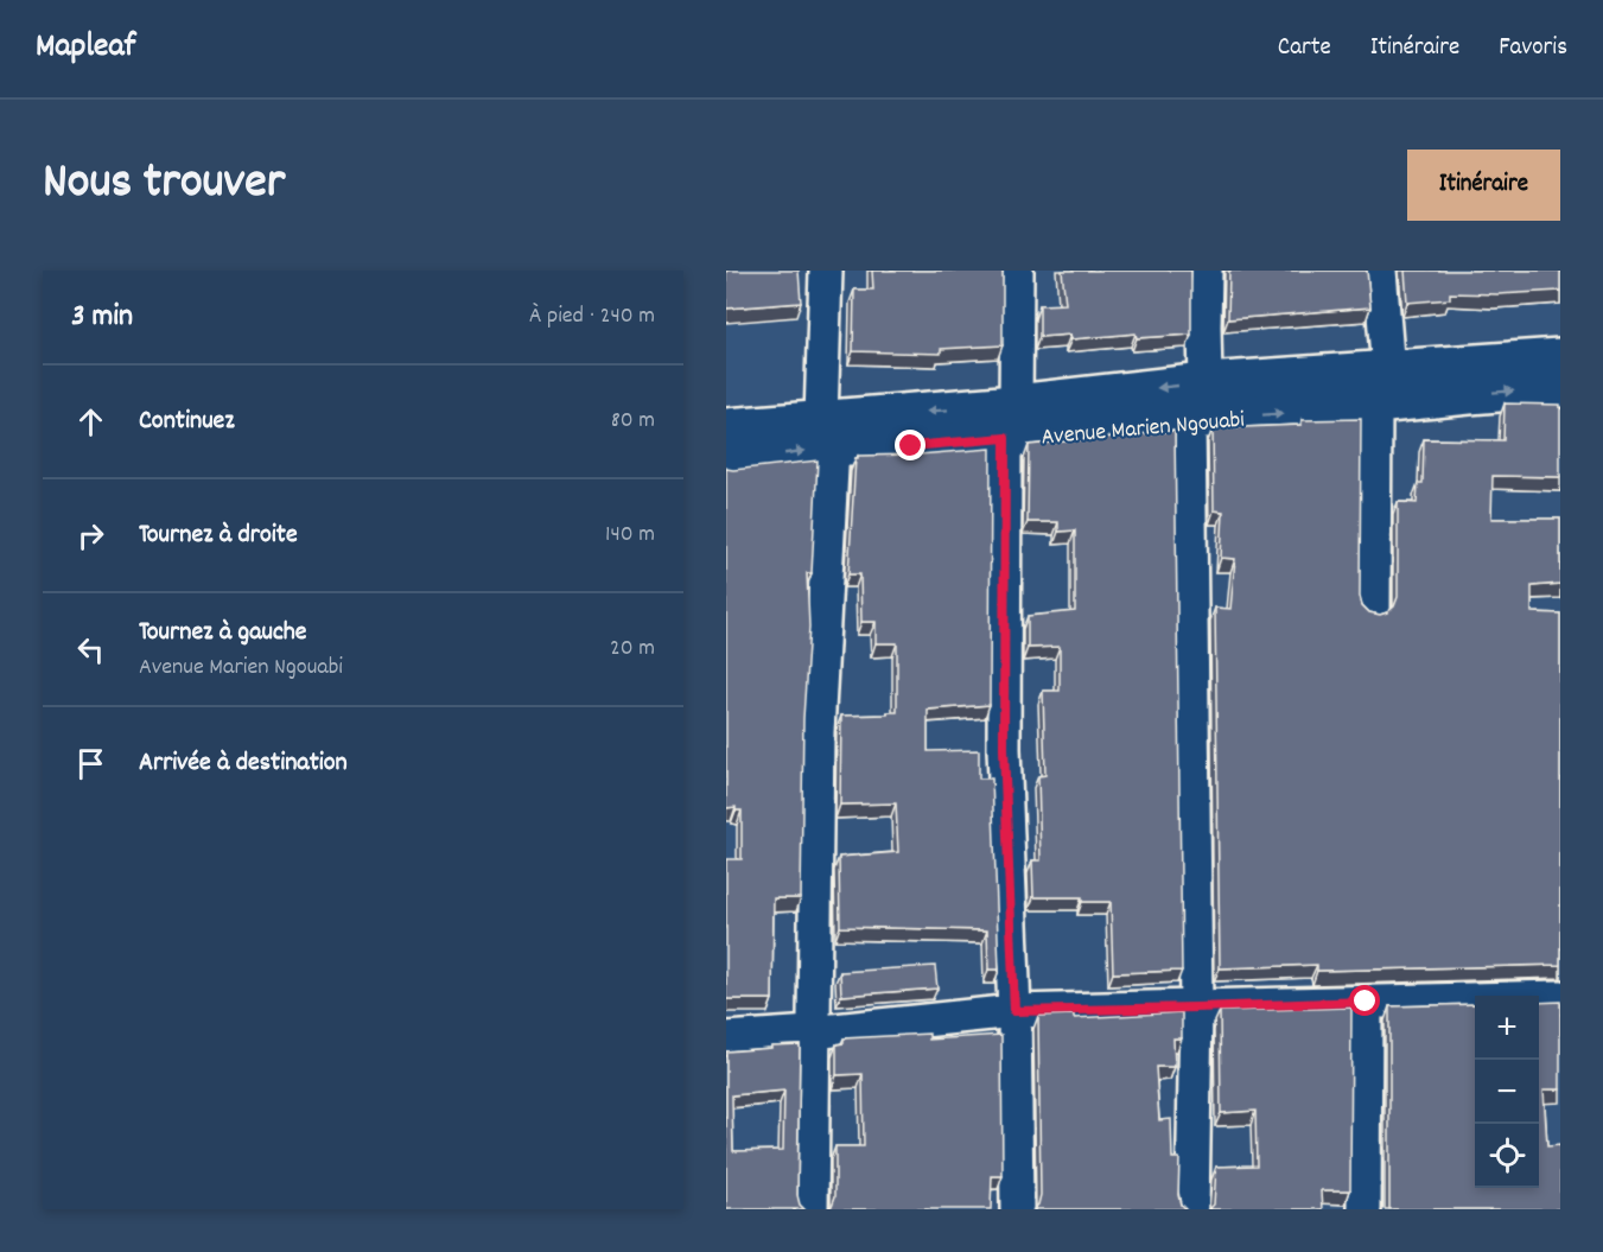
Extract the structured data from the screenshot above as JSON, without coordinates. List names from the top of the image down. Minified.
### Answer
{"streets":{"main road":["Avenue Marien Ngouabi"]},"page":{"header":"Mapleaf","nav":["Carte","Itinéraire","Favoris"],"title":"Nous trouver","buttons":"Itinéraire","heading":["3 min","À pied · 240 m"],"list":[["Continuez","80 m"],["Tournez à droite","140 m"],["Tournez à gauche","Avenue Marien Ngouabi","20 m"],"Arrivée à destination"],"map_buttons":["+","−"]}}
